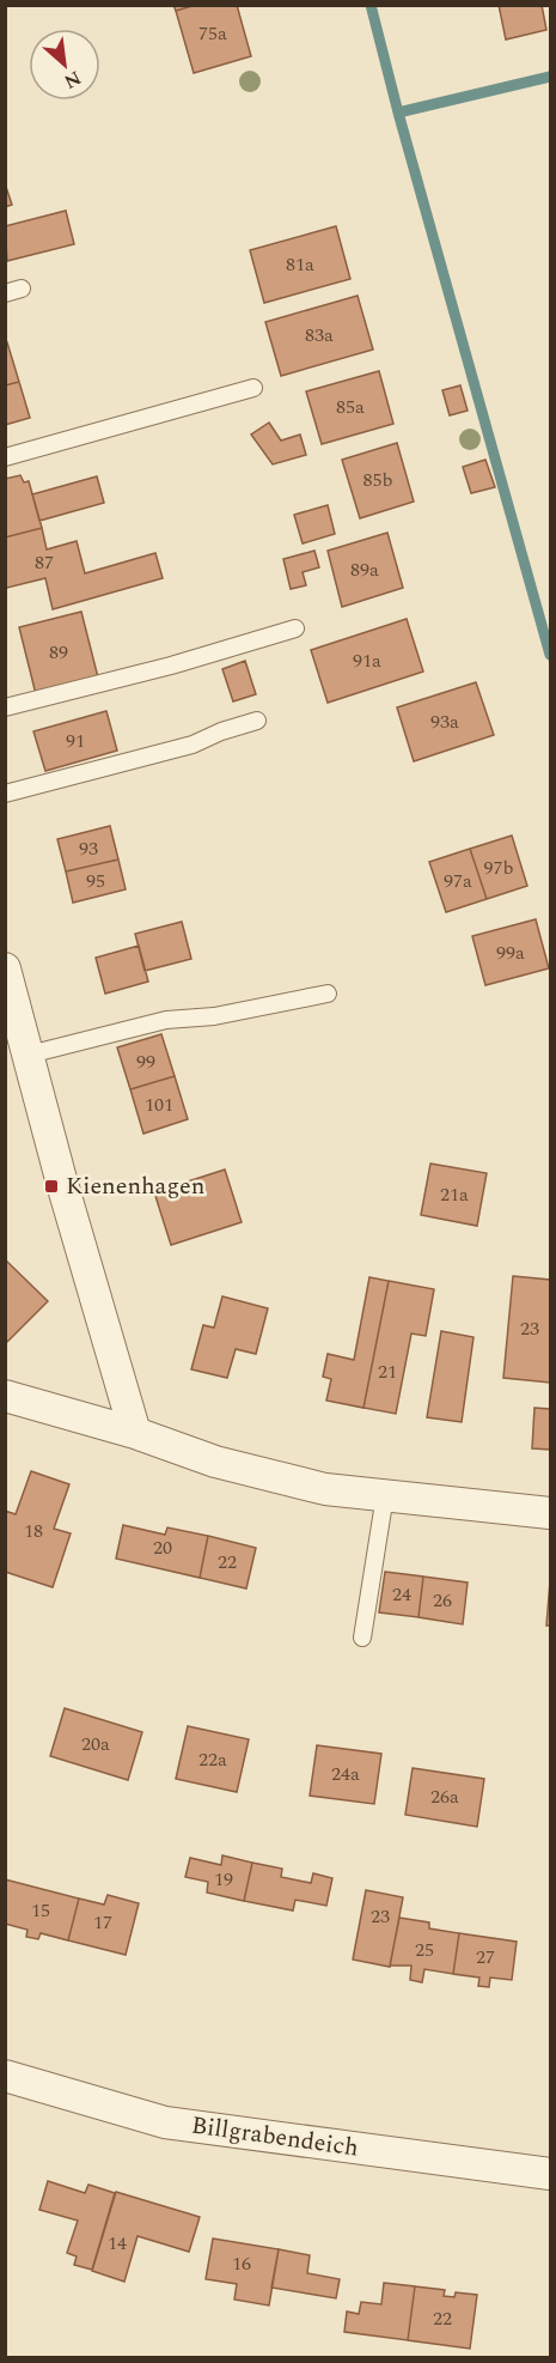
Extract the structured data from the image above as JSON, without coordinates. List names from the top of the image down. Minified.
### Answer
{"streets":{"street":["Billgrabendeich"]},"places":{"transit":["Kienenhagen"]},"house_numbers":["75a","81a","83a","85a","85b","87","89a","89","91a","93a","91","93","97b","95","97a","99a","99","101","21a","23","21","18","20","22","24","26","20a","22a","24a","26a","19","15","23","17","25","27","14","16","22"],"north":"bottom right"}
